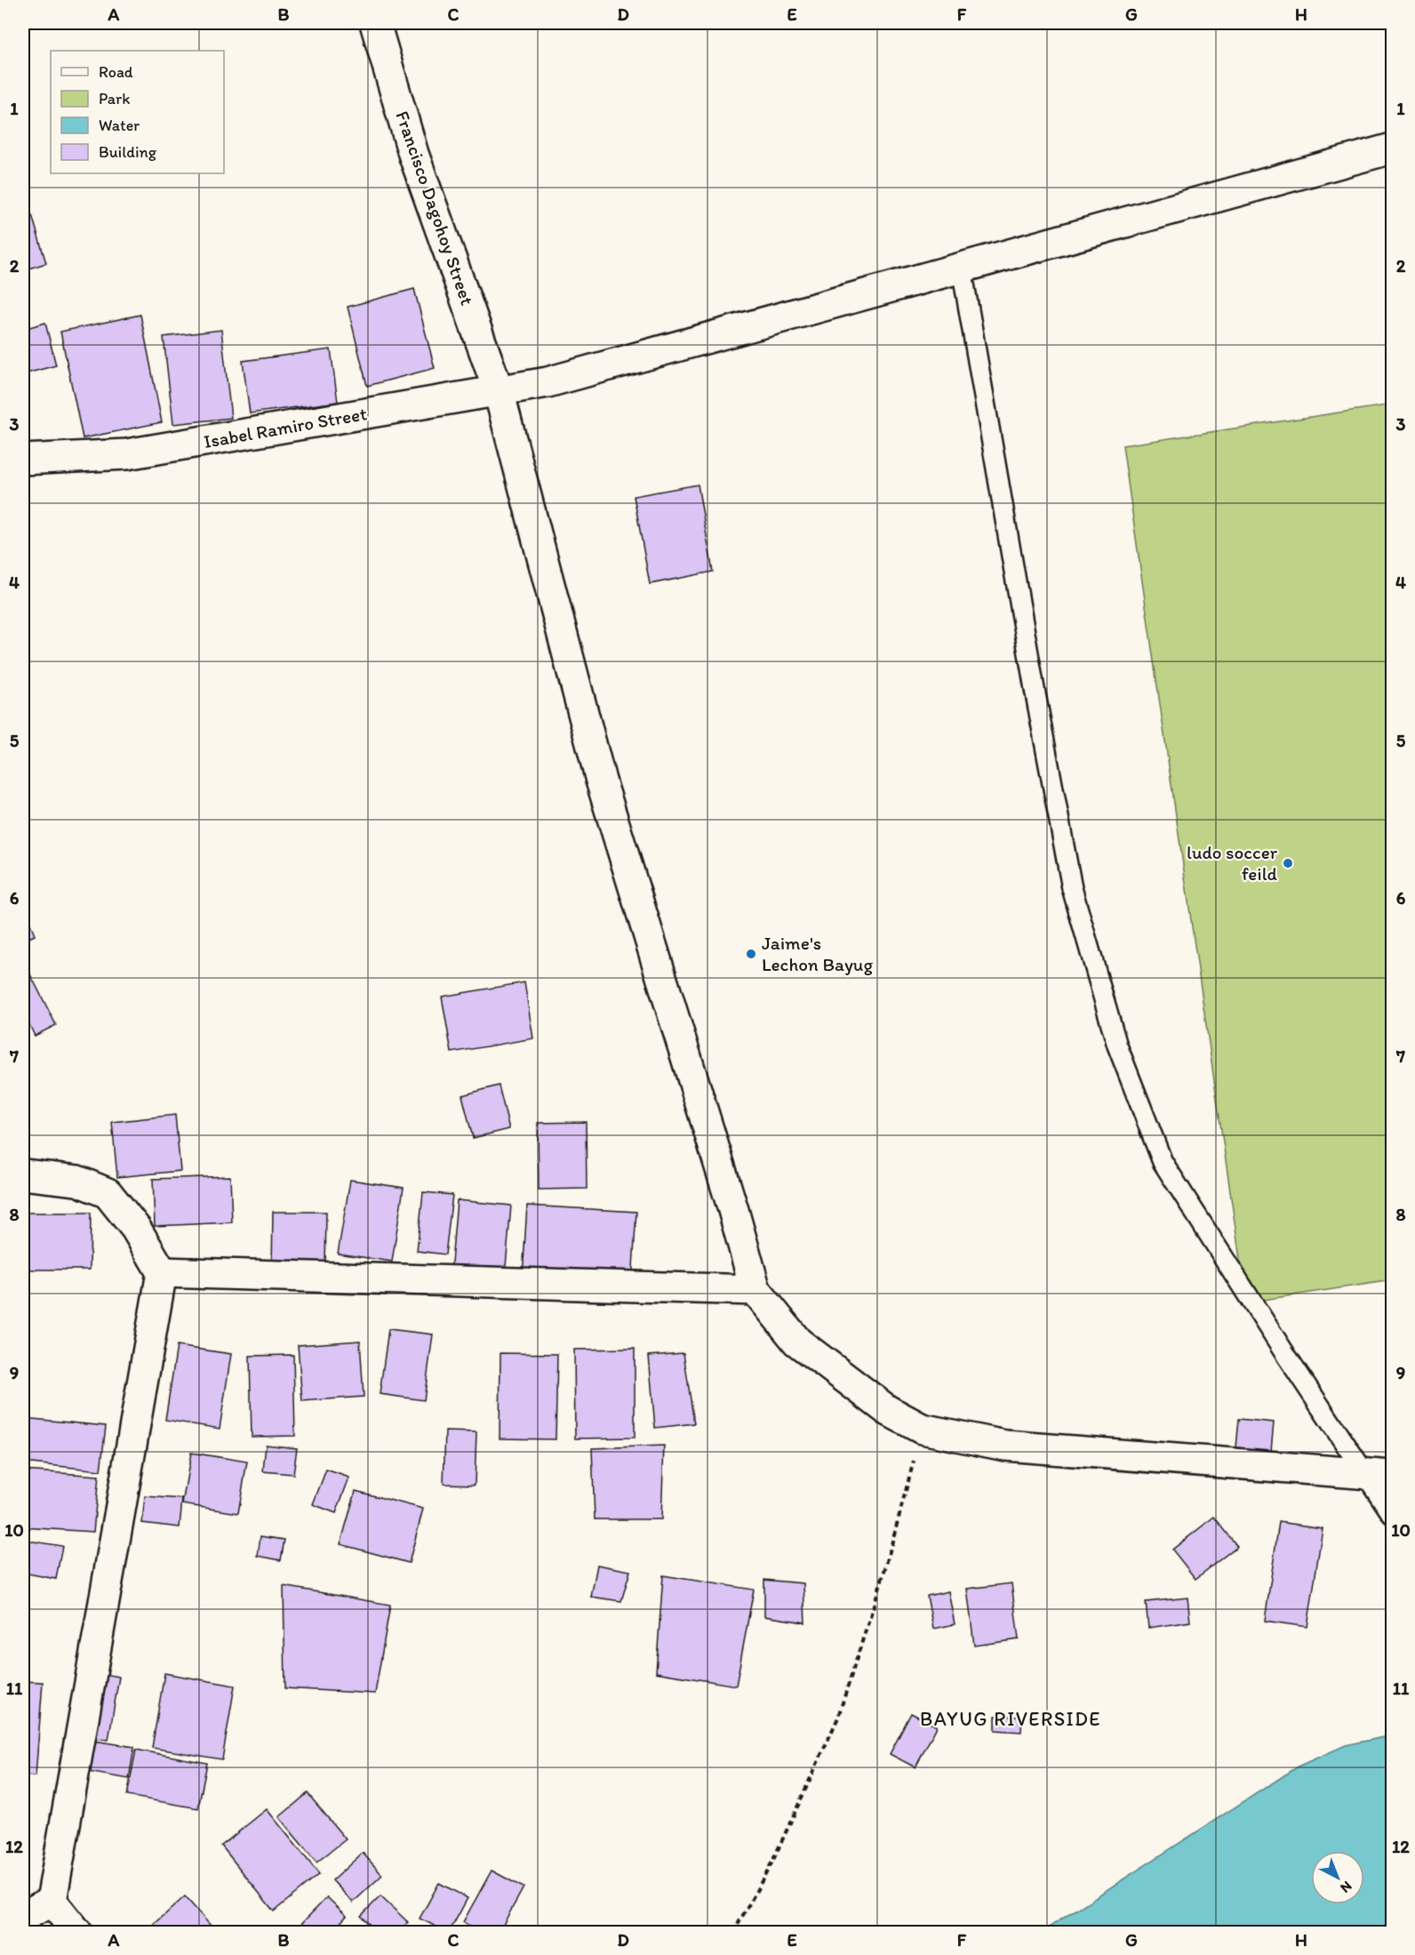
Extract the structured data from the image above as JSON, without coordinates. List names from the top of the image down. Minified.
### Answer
{"streets":{"street":["Francisco Dagohoy Street","Isabel Ramiro Street"]},"crossings":[["Francisco Dagohoy Street","Isabel Ramiro Street"]],"districts":["BAYUG RIVERSIDE"],"places":["ludo soccer feild","Jaime's Lechon Bayug"],"legend":["Road","Park","Water","Building"],"north":"bottom right","grid":{"columns":["A","B","C","D","E","F","G","H"],"rows":["1","2","3","4","5","6","7","8","9","10","11","12"]}}
